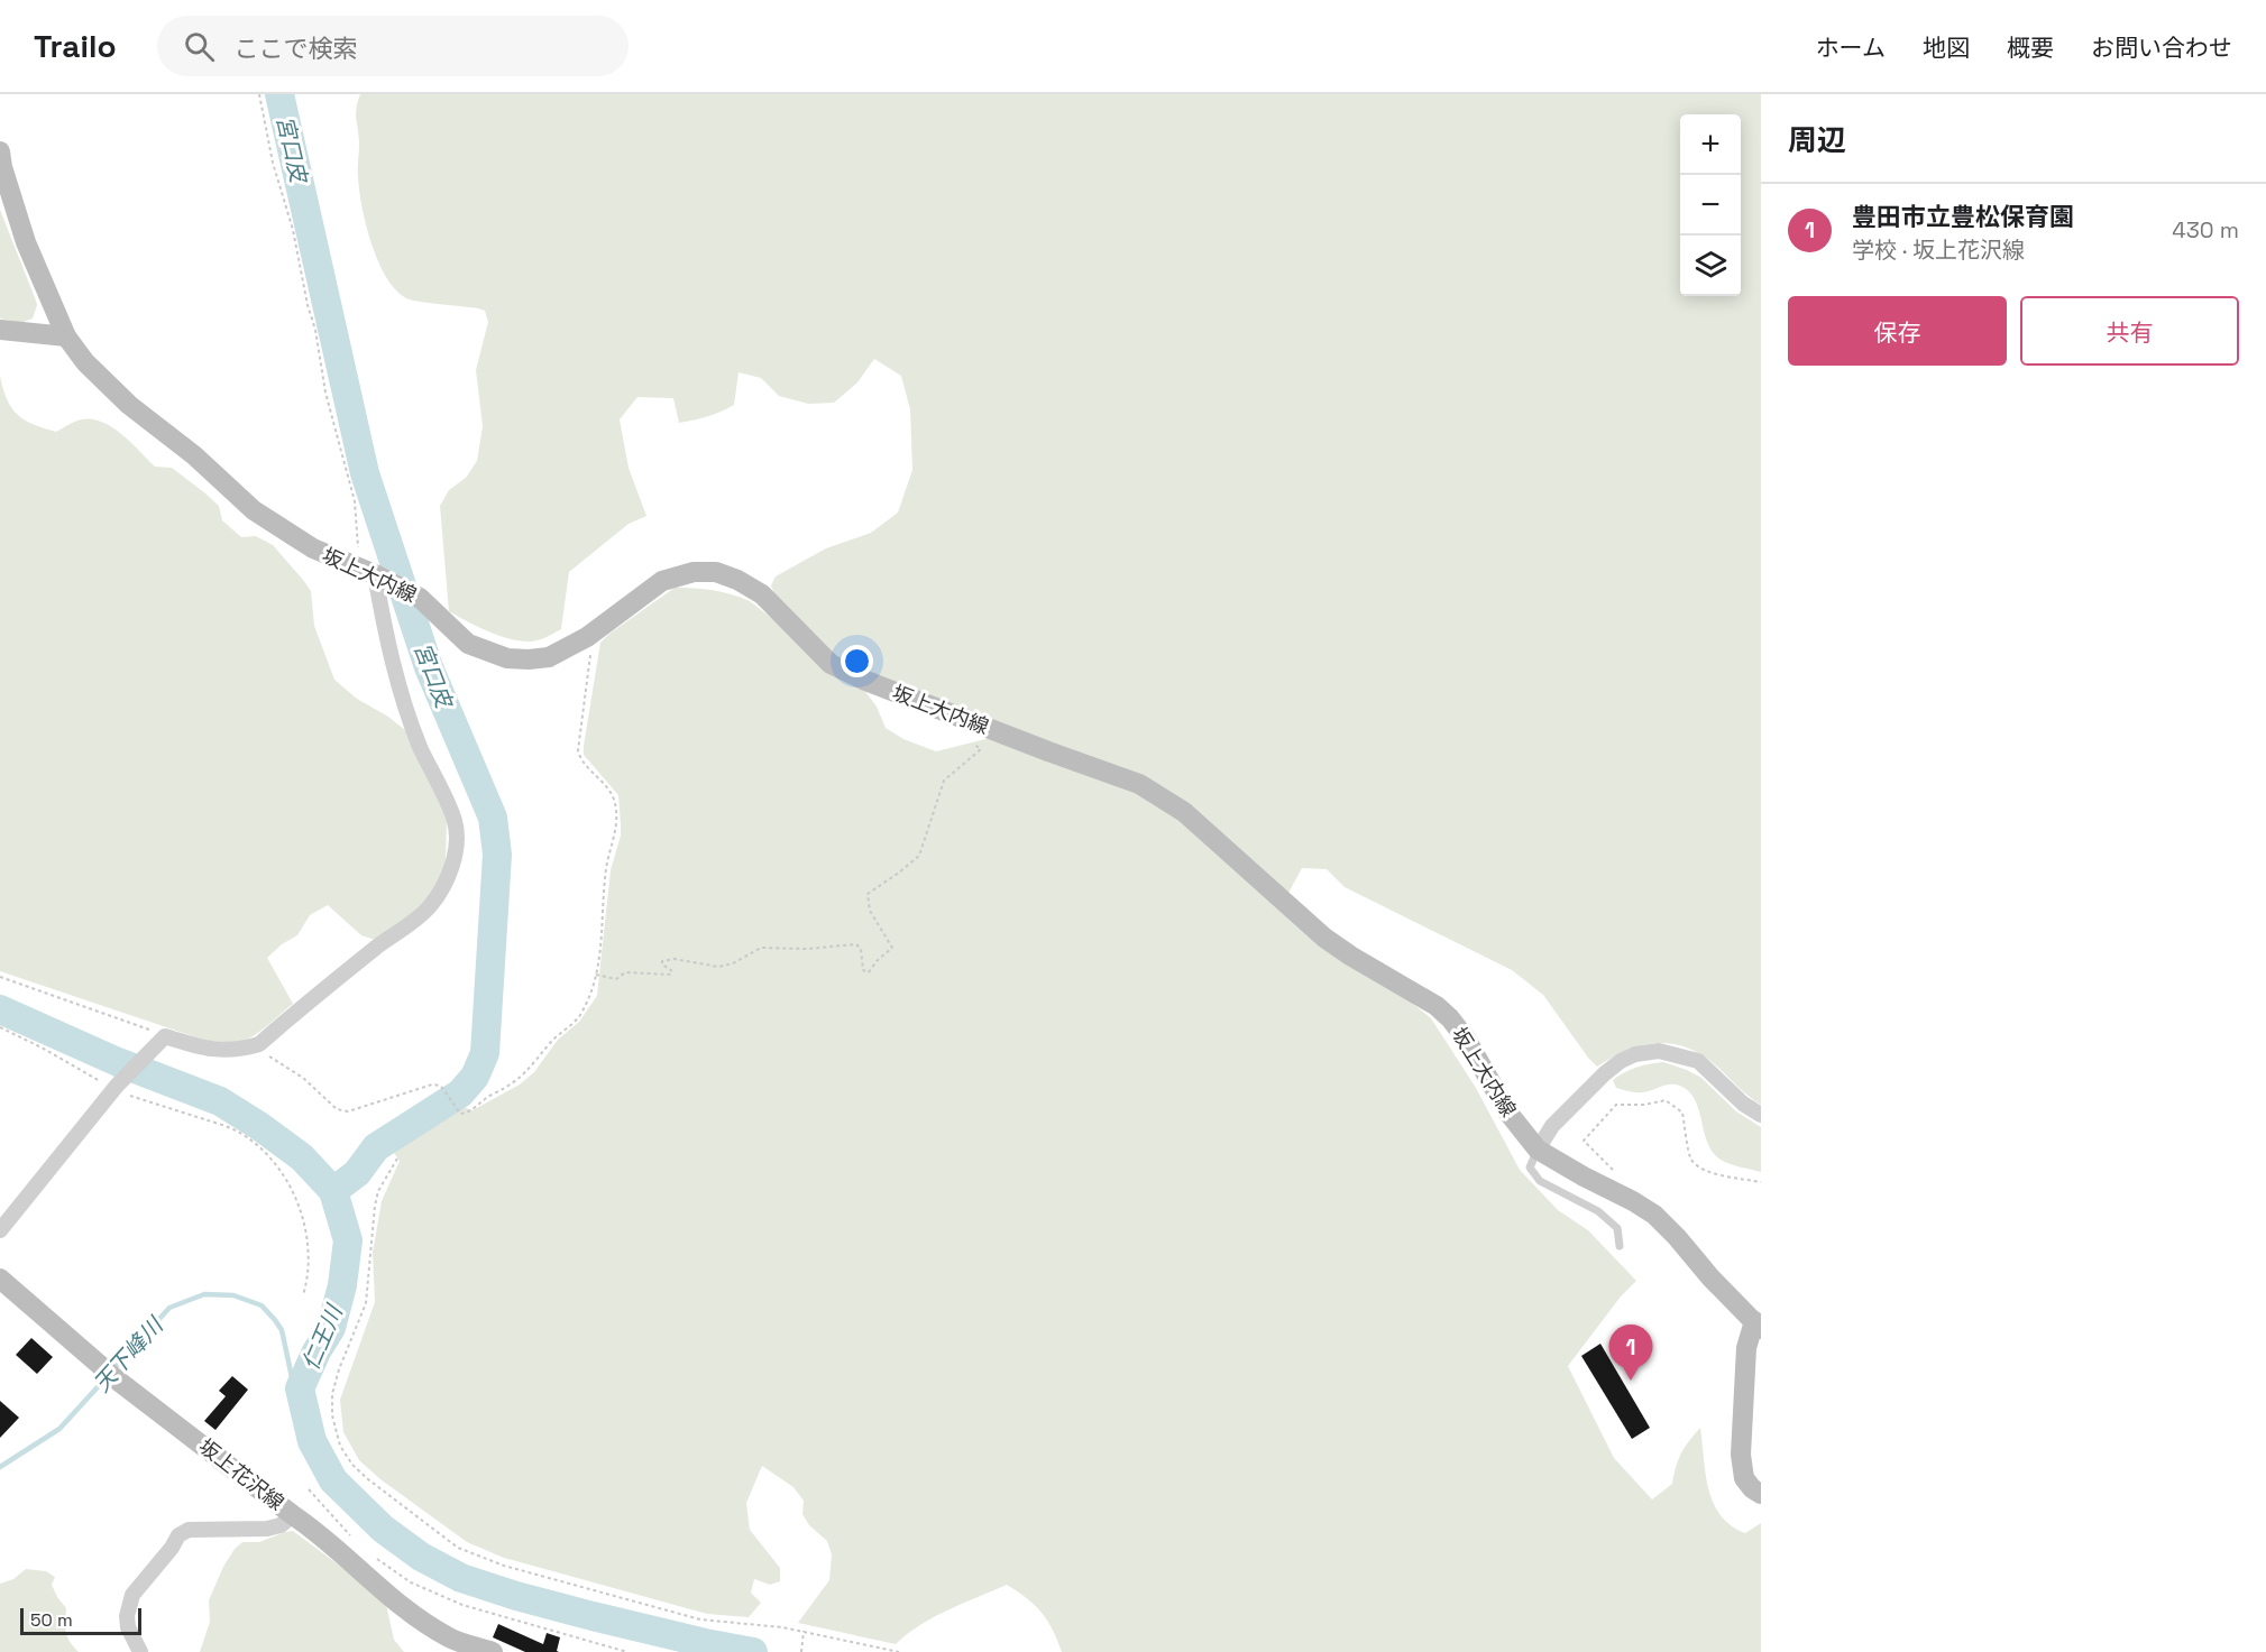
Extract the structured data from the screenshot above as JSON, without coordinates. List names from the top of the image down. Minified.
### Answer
{"streets":{"main road":["坂上大内線","坂上花沢線"]},"water":["宮口皮","仁王川","天下峰川"],"scale_bar":"50 m","page":{"header":"Trailo","search":"ここで検索","nav":["ホーム","地図","概要","お問い合わせ"],"heading":"周辺","map_buttons":["+","−"],"list":[{"mark":"1","name":"豊田市立豊松保育園","note":"学校 · 坂上花沢線","value":"430 m"}],"buttons":["保存","共有"],"pins":"1","scale":"50 m"}}
